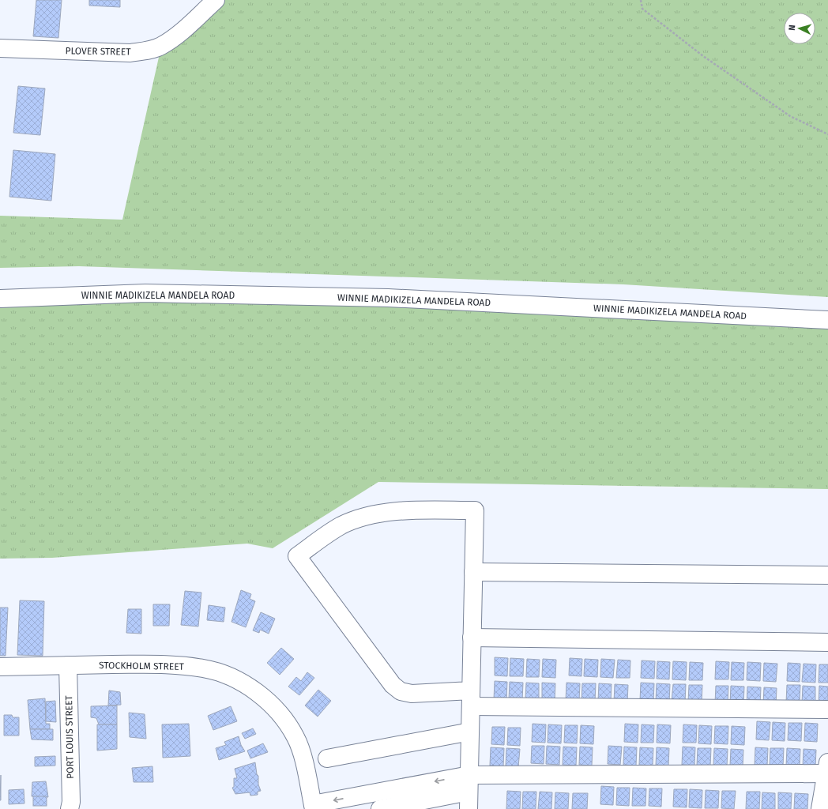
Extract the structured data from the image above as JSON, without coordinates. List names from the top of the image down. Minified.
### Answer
{"streets":{"street":["PLOVER STREET","WINNIE MADIKIZELA MANDELA ROAD","STOCKHOLM STREET","PORT LOUIS STREET"]},"crossings":[["STOCKHOLM STREET","PORT LOUIS STREET"]],"north":"left"}
